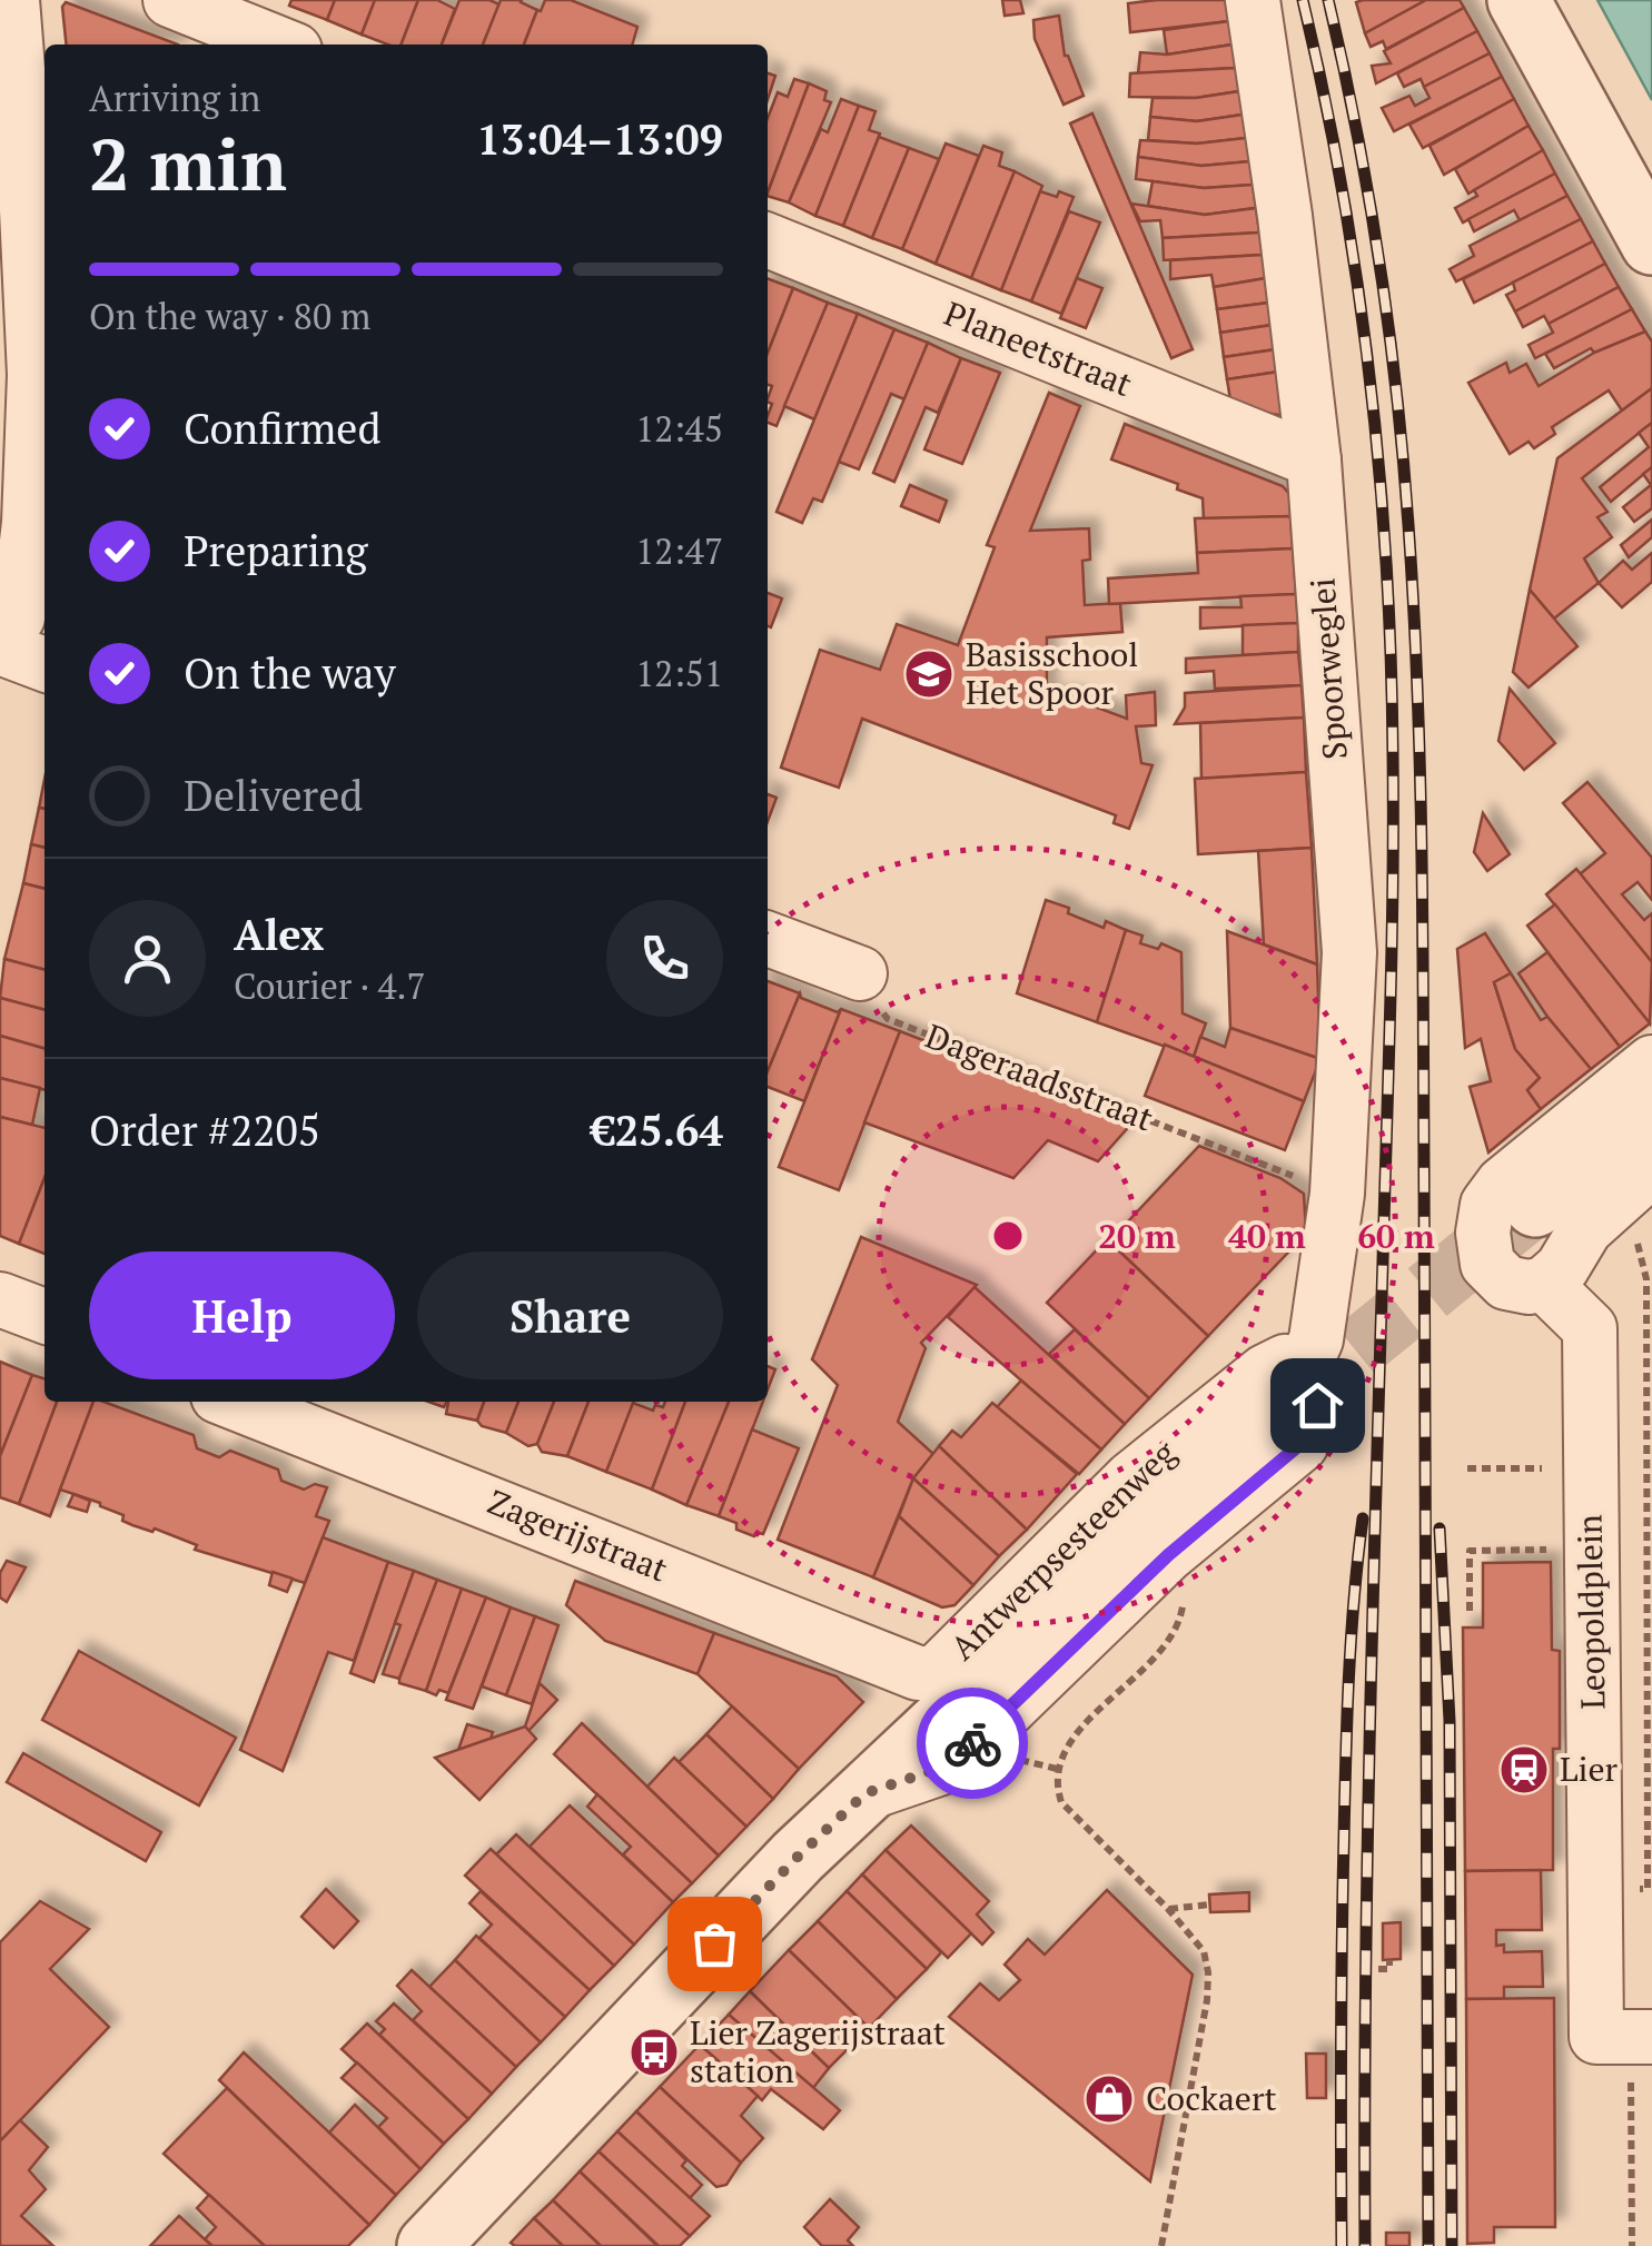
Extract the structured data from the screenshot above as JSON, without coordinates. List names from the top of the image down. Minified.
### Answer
{"streets":{"street":["Planeetstraat","Spoorweglei","Zagerijstraat","Antwerpsesteenweg","Leopoldplein"],"path":["Dageraadsstraat"]},"crossings":[["Planeetstraat","Spoorweglei"],["Spoorweglei","Dageraadsstraat"],["Spoorweglei","Antwerpsesteenweg"],["Zagerijstraat","Antwerpsesteenweg"]],"places":{"school or university":["Basisschool Het Spoor"],"station":["Lier"],"bus stop":["Lier Zagerijstraat station"],"shop":["Cockaert"]},"page":{"heading":["2 min","Arriving in","13:04–13:09"],"panel":["Alex","Courier · 4.7","Order #2205","€25.64"],"bar":"On the way · 80 m","list":[["Confirmed","12:45"],["Preparing","12:47"],["On the way","12:51"],"Delivered"],"buttons":["Help","Share"]},"rings":["20 m","40 m","60 m"]}
